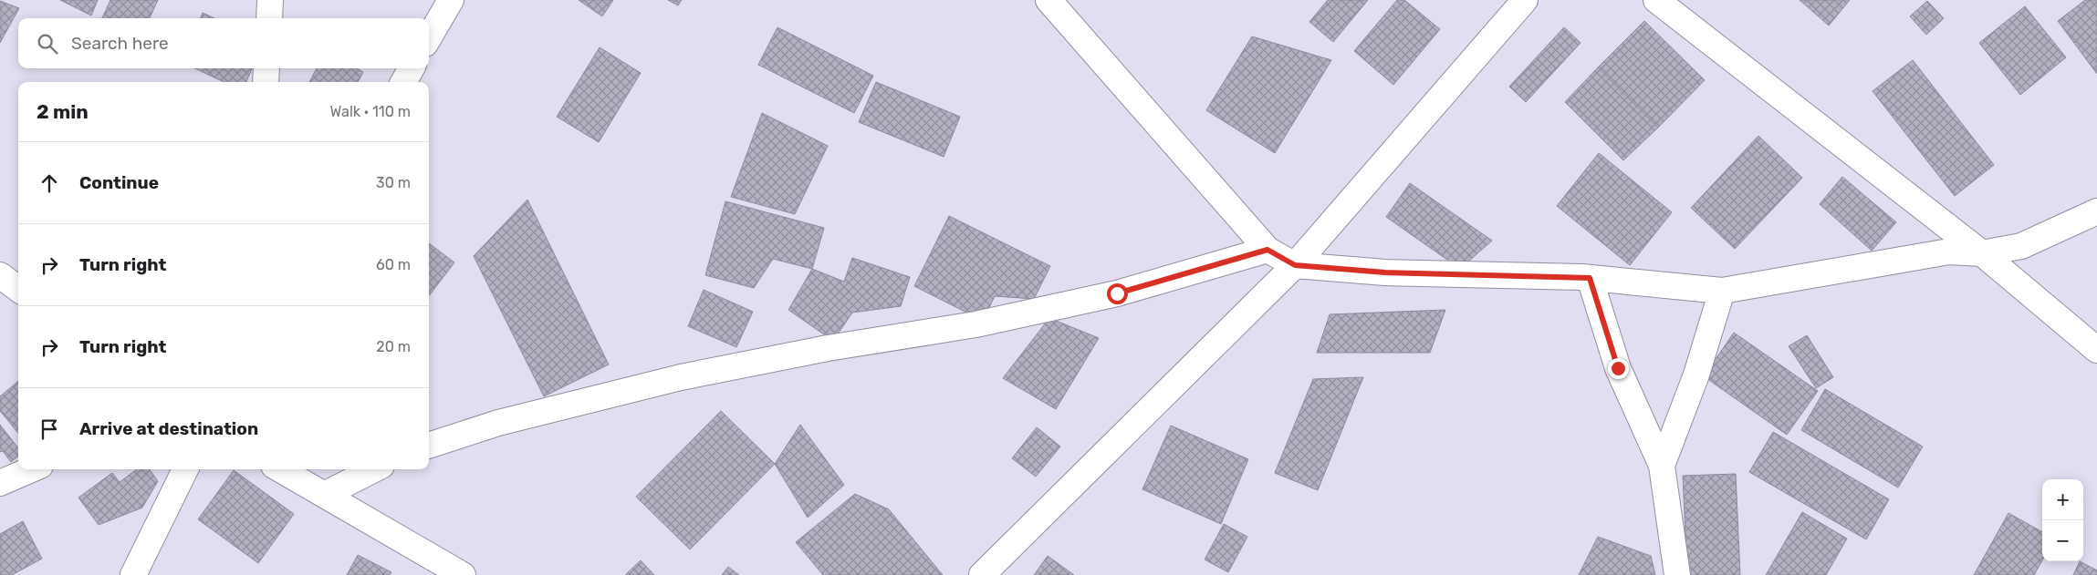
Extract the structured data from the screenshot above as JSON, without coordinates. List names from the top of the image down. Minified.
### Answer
{"page":{"search":"Search here","heading":["2 min","Walk · 110 m"],"list":[["Continue","30 m"],["Turn right","60 m"],["Turn right","20 m"],"Arrive at destination"],"map_buttons":["+","−"]}}
